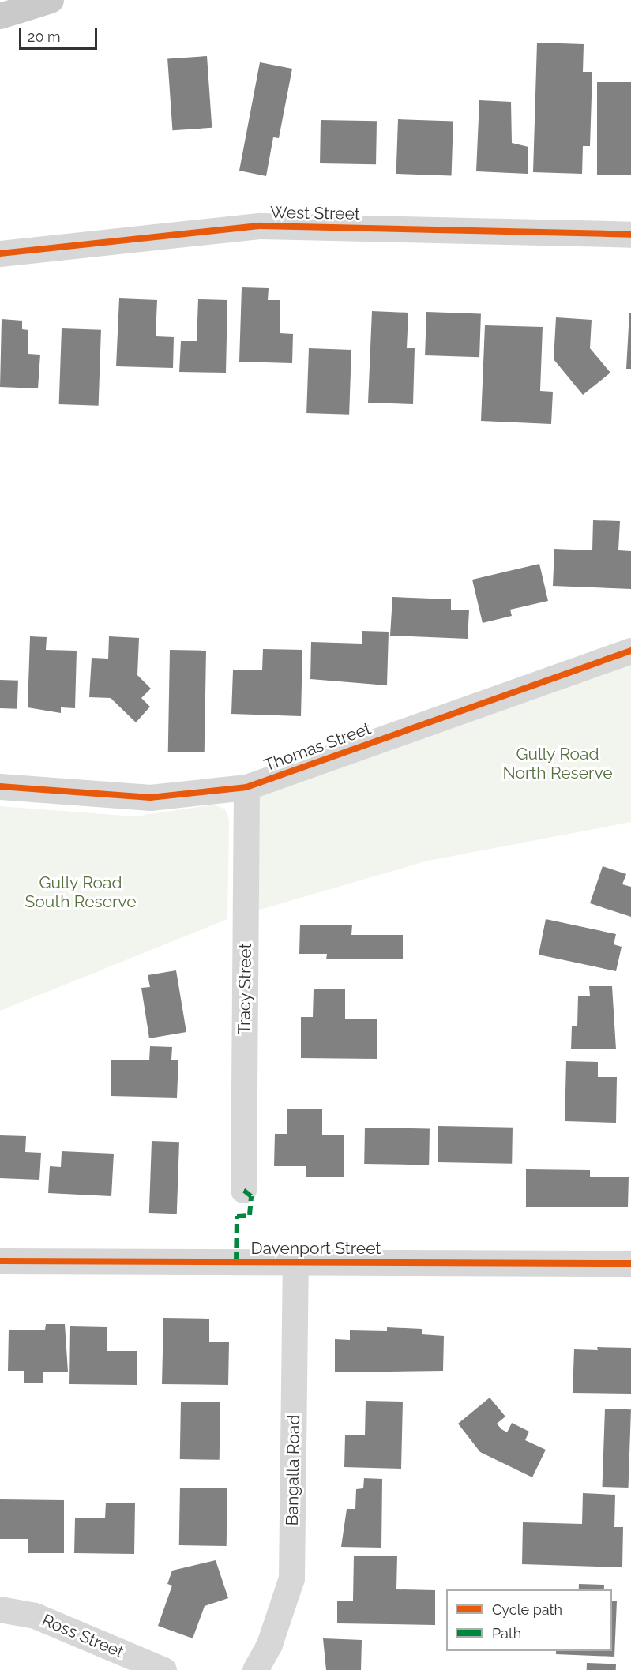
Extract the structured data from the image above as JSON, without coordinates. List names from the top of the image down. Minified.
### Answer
{"streets":{"street":["West Street","Thomas Street","Tracy Street","Davenport Street","Bangalla Road","Ross Street"]},"crossings":[["Thomas Street","Tracy Street"],["Davenport Street","Bangalla Road"]],"parks":["Gully Road North Reserve","Gully Road South Reserve"],"legend":["Cycle path","Path"],"scale_bar":"20 m"}
